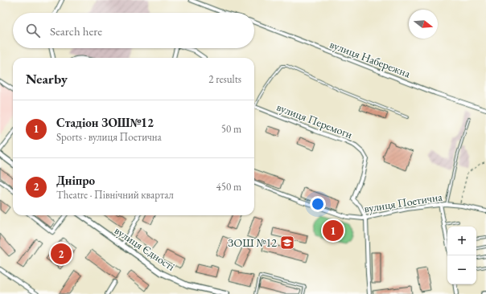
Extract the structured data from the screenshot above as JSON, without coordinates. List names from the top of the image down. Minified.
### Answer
{"streets":{"street":["вулиця Набережна","вулиця Перемоги","вулиця Поетична","вулиця Єдності"]},"crossings":[["вулиця Перемоги","вулиця Поетична"]],"places":{"school or university":["ЗОШ №12"]},"north":"right","page":{"search":"Search here","heading":["Nearby","2 results"],"list":[{"mark":"1","name":"Стадіон ЗОШ№12","note":"Sports · вулиця Поетична","value":"50 m"},{"mark":"2","name":"Дніпро","note":"Theatre · Північний квартал","value":"450 m"}],"pins":["1","2"],"map_buttons":["+","−"]}}
